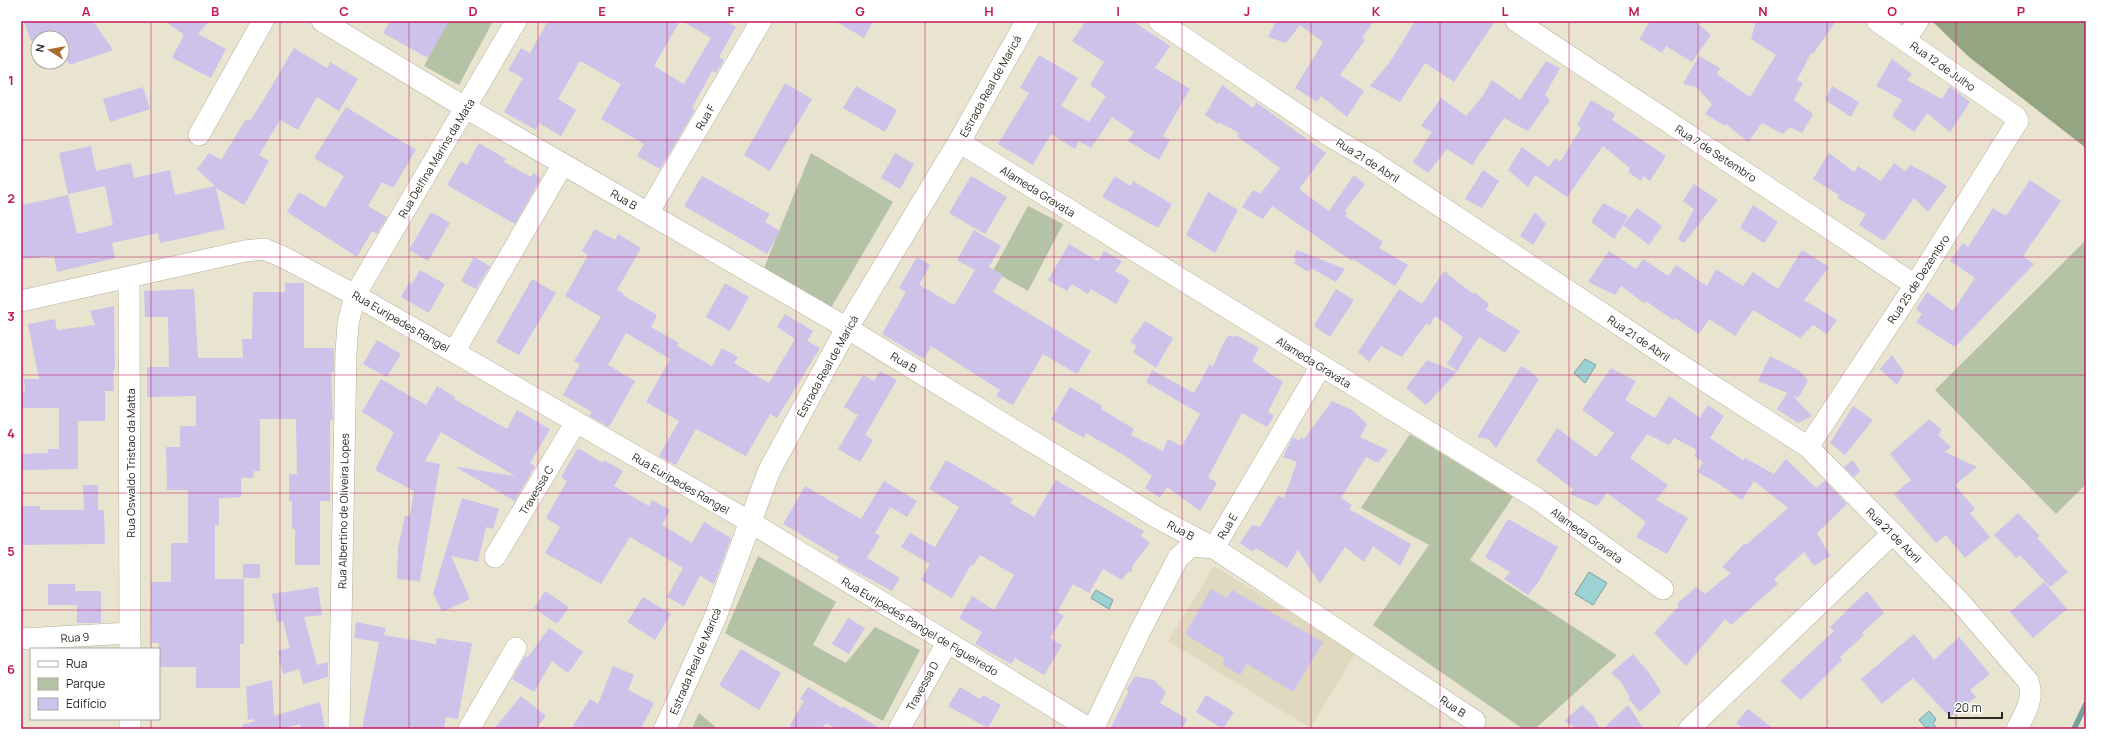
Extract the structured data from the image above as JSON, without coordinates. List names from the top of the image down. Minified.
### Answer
{"streets":{"main road":["Estrada Real de Maricá"],"street":["Rua 12 de Julho","Rua F","Rua 7 de Setembro","Rua Delfina Marins da Mata","Rua 21 de Abril","Alameda Gravata","Rua B","Rua 25 de Dezembro","Rua Euripedes Rangel","Rua Oswaldo Tristao da Matta","Travessa C","Rua Albertino de Oliveira Lopes","Rua E","Rua Euripedes Pangel de Figueiredo","Rua 9","Travessa D"]},"crossings":[["Rua 12 de Julho","Rua 25 de Dezembro"],["Estrada Real de Maricá","Alameda Gravata"],["Estrada Real de Maricá","Rua B"],["Estrada Real de Maricá","Rua Euripedes Rangel"],["Estrada Real de Maricá","Rua Euripedes Pangel de Figueiredo"],["Rua F","Rua B"],["Rua 7 de Setembro","Rua 25 de Dezembro"],["Rua Delfina Marins da Mata","Rua B"],["Rua Delfina Marins da Mata","Rua Euripedes Rangel"],["Rua Delfina Marins da Mata","Rua Albertino de Oliveira Lopes"],["Rua 21 de Abril","Rua 25 de Dezembro"],["Alameda Gravata","Rua E"],["Rua B","Rua E"],["Rua Euripedes Rangel","Rua Oswaldo Tristao da Matta"],["Rua Euripedes Rangel","Travessa C"],["Rua Euripedes Rangel","Rua Albertino de Oliveira Lopes"],["Rua Euripedes Rangel","Rua Euripedes Pangel de Figueiredo"],["Rua Oswaldo Tristao da Matta","Rua 9"],["Rua E","Rua Euripedes Pangel de Figueiredo"],["Rua Euripedes Pangel de Figueiredo","Travessa D"]],"legend":["Rua","Parque","Edifício"],"scale_bar":"20 m","north":"left","grid":{"columns":["A","B","C","D","E","F","G","H","I","J","K","L","M","N","O","P"],"rows":["1","2","3","4","5","6"]}}
